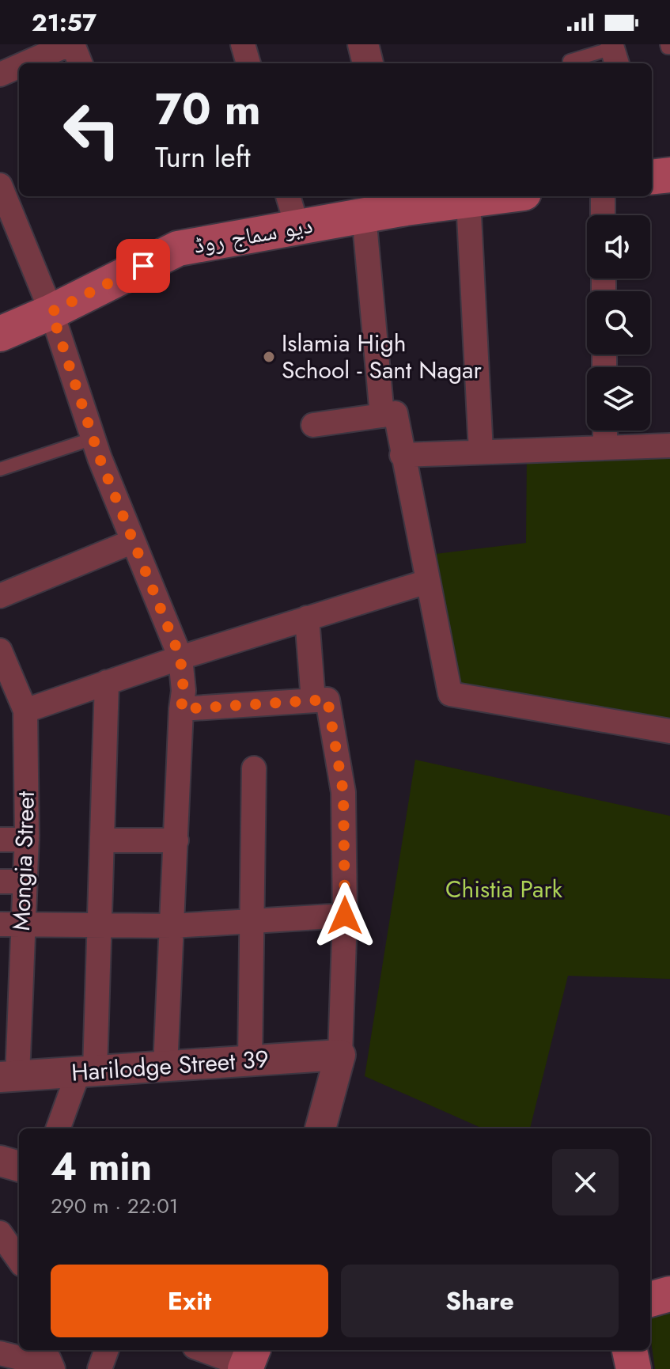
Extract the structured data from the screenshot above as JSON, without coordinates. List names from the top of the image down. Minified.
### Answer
{"streets":{"main road":["دیو سماج روڈ"],"street":["Mongia Street","Harilodge Street 39"]},"crossings":[["Mongia Street","Harilodge Street 39"]],"parks":["Chistia Park"],"places":["Islamia High School - Sant Nagar"],"page":{"status":"21:57","turn":["70 m","Turn left"],"heading":["4 min","290 m · 22:01"],"buttons":["Exit","Share"]}}
